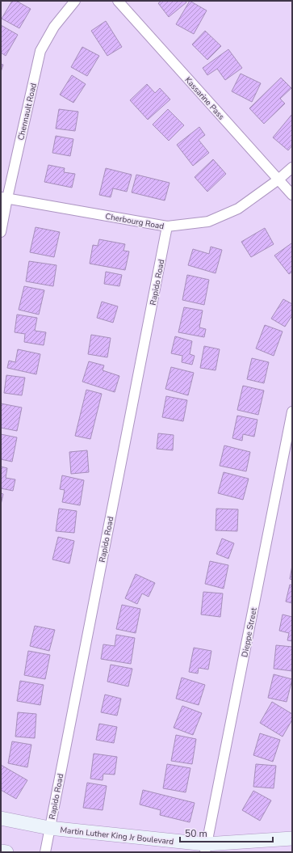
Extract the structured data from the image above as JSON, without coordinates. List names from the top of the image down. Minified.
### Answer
{"streets":{"main road":["Martin Luther King Jr Boulevard"],"street":["Kassarine Pass","Chennault Road","Cherbourg Road","Rapido Road","Dieppe Street"]},"crossings":[["Kassarine Pass","Cherbourg Road"],["Chennault Road","Cherbourg Road"],["Cherbourg Road","Rapido Road"],["Rapido Road","Martin Luther King Jr Boulevard"],["Dieppe Street","Martin Luther King Jr Boulevard"]],"scale_bar":"50 m"}
